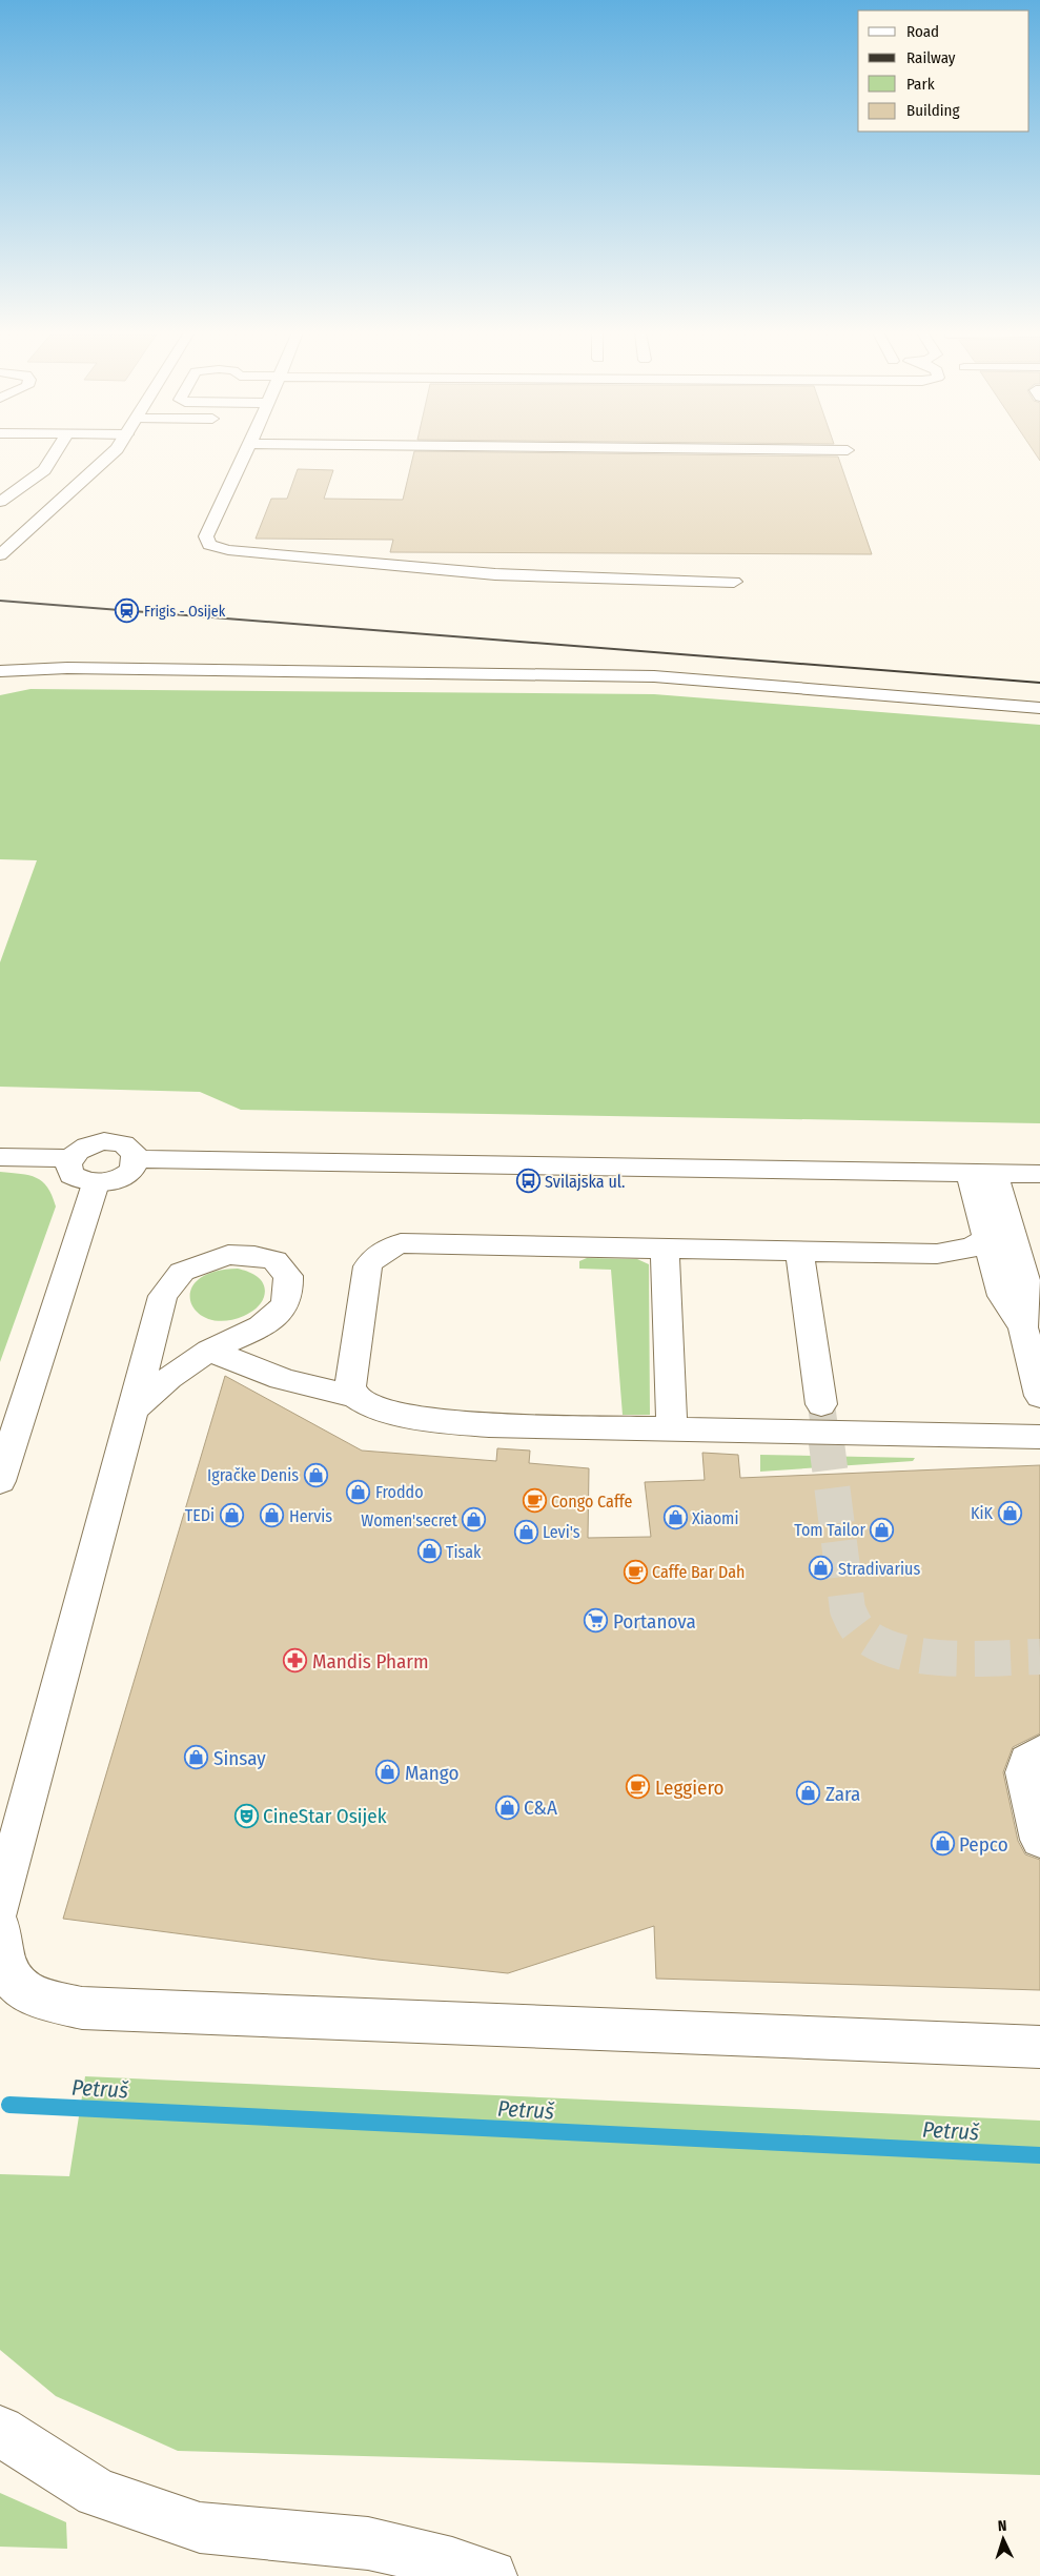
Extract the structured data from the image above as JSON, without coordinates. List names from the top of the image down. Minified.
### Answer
{"water":["Petruš"],"places":{"station":["Frigis - Osijek"],"bus stop":["Svilajska ul."],"shop":["Igračke Denis","Froddo","KiK","TEDi","Hervis","Xiaomi","Women'secret","Tom Tailor","Levi's","Tisak","Stradivarius","Sinsay","Mango","Zara","C&A","Pepco"],"cafe":["Congo Caffe","Caffe Bar Dah","Leggiero"],"supermarket":["Portanova"],"pharmacy":["Mandis Pharm"],"theatre":["CineStar Osijek"]},"legend":["Road","Railway","Park","Building"],"north":"top"}
